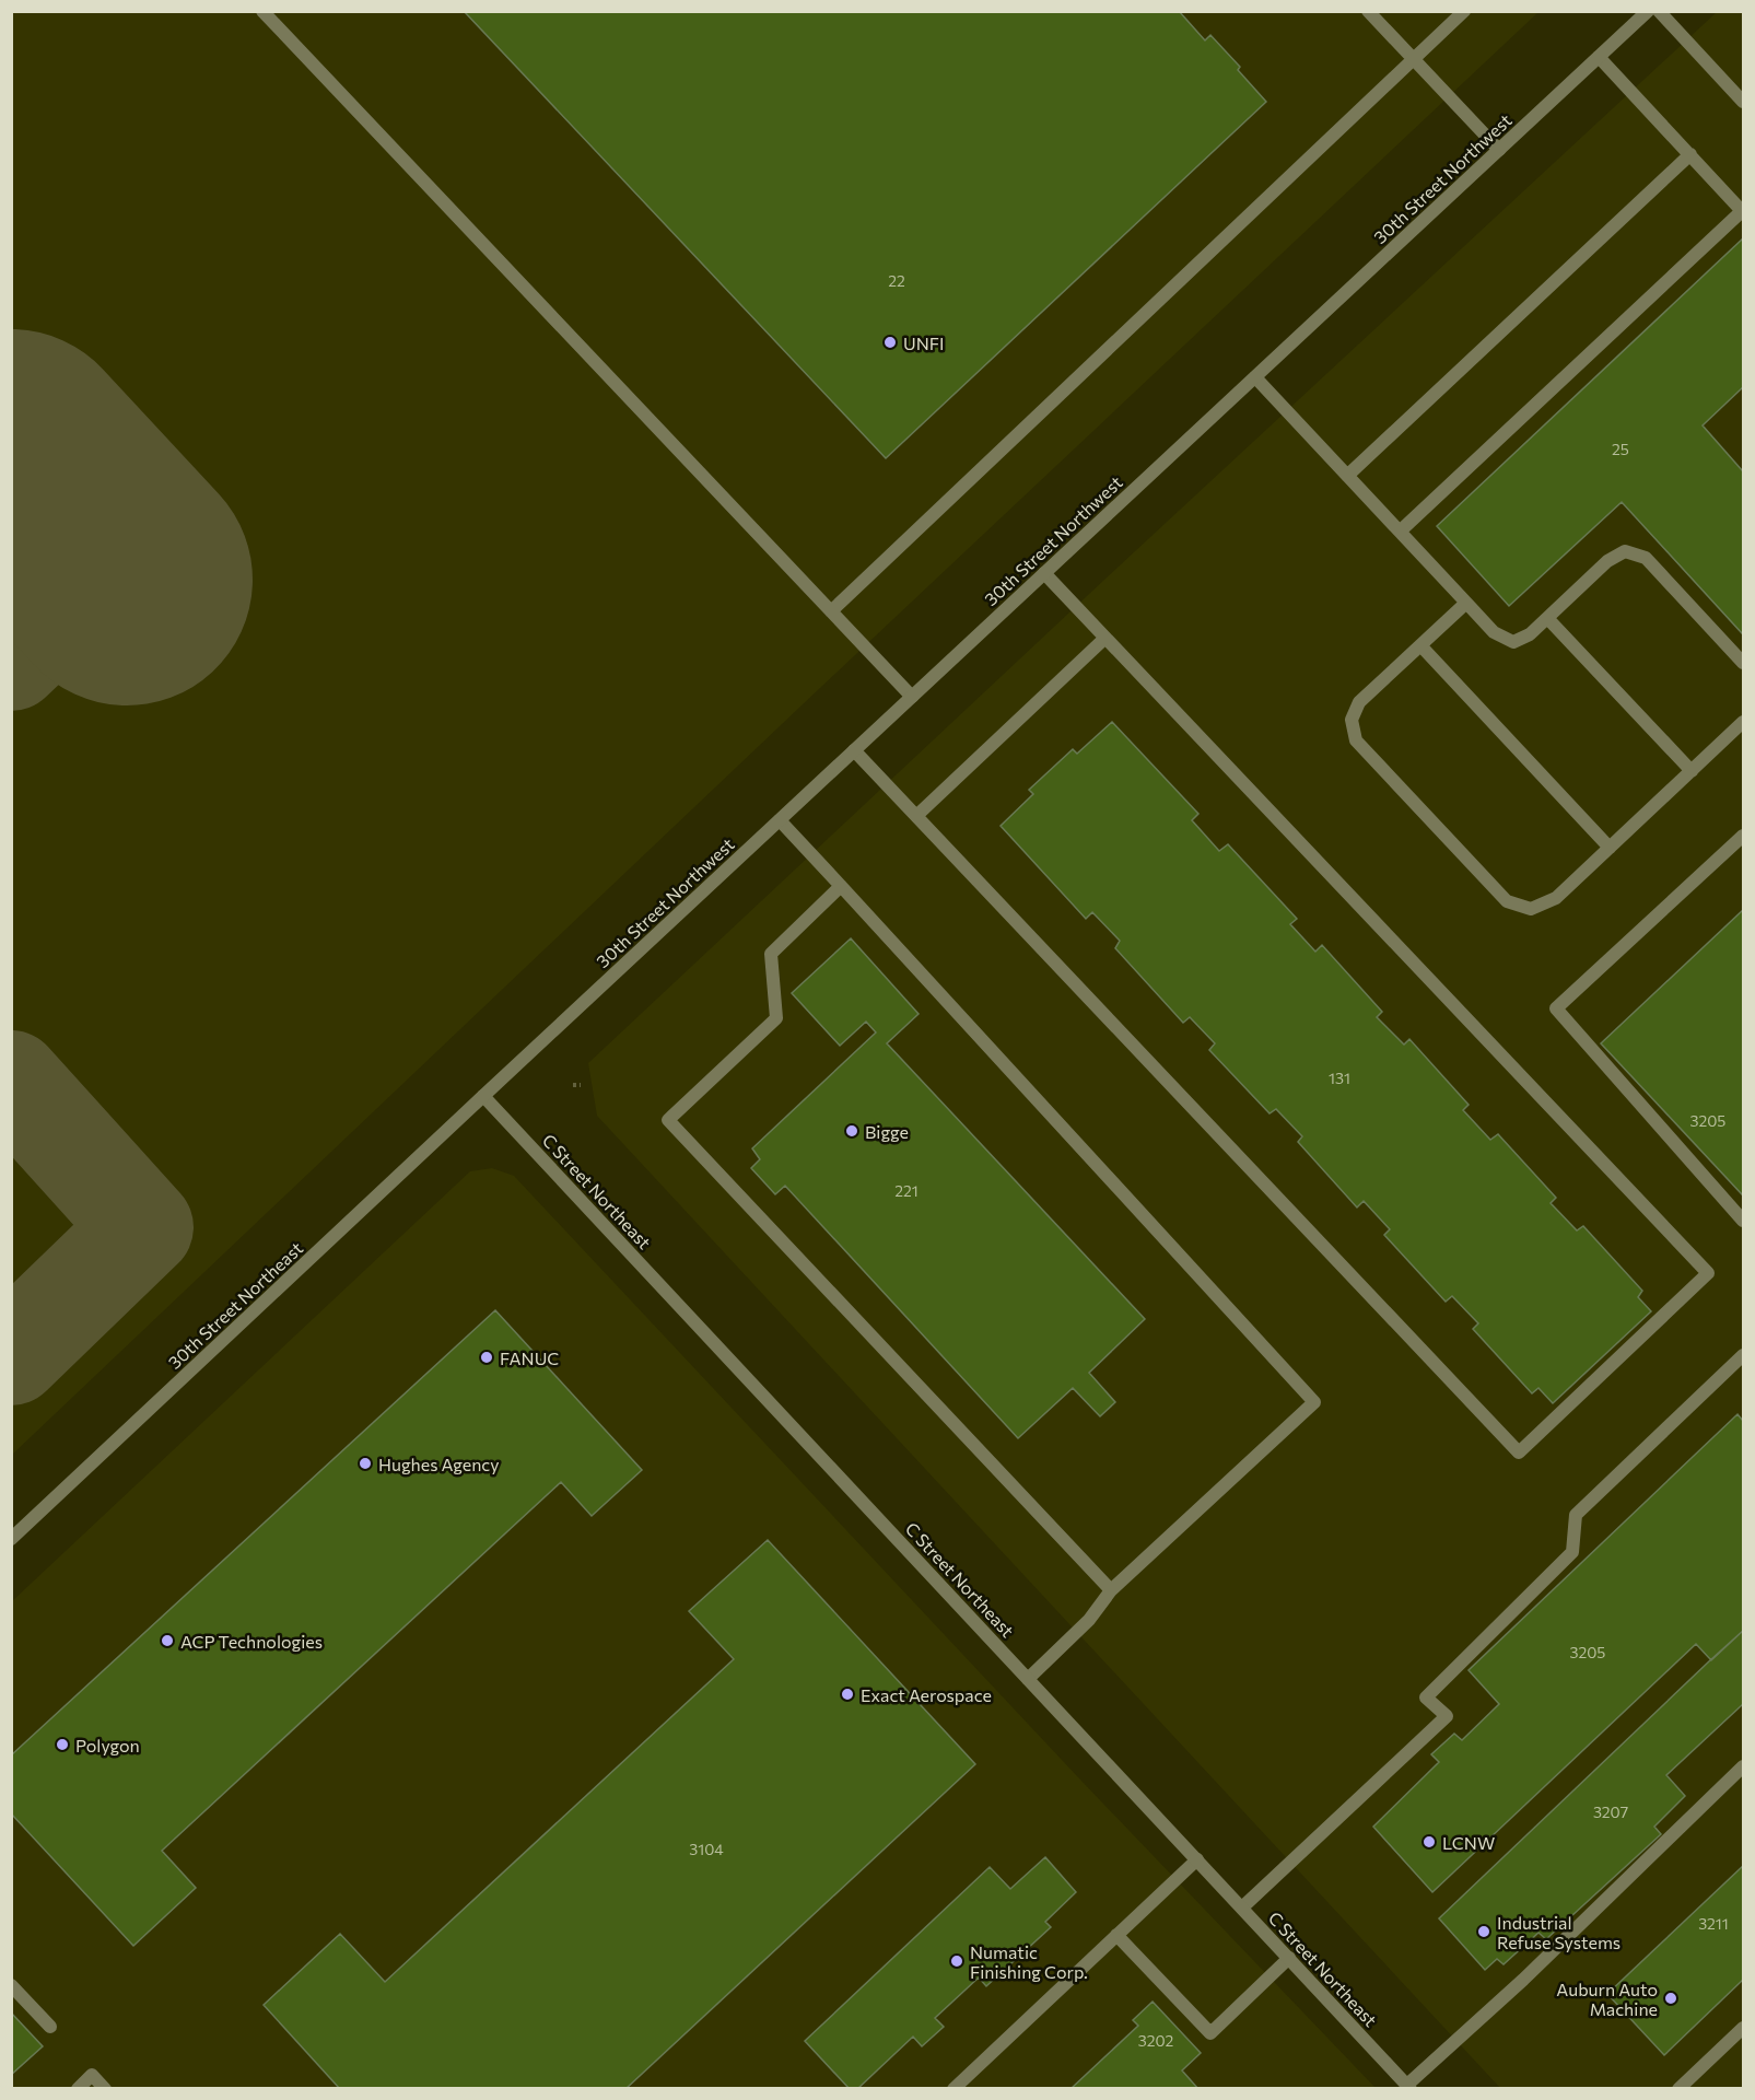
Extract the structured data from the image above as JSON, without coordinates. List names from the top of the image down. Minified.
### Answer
{"streets":{"street":["30th Street Northwest","C Street Northeast","30th Street Northeast"]},"crossings":[["30th Street Northwest","C Street Northeast"],["30th Street Northwest","30th Street Northeast"],["C Street Northeast","30th Street Northeast"]],"places":["UNFI","Bigge","FANUC","Hughes Agency","ACP Technologies","Exact Aerospace","Polygon","LCNW","Industrial Refuse Systems","Numatic Finishing Corp.","Auburn Auto Machine"],"house_numbers":["22","25","131","3205","221","3205","3207","3104","3211","3202"]}
